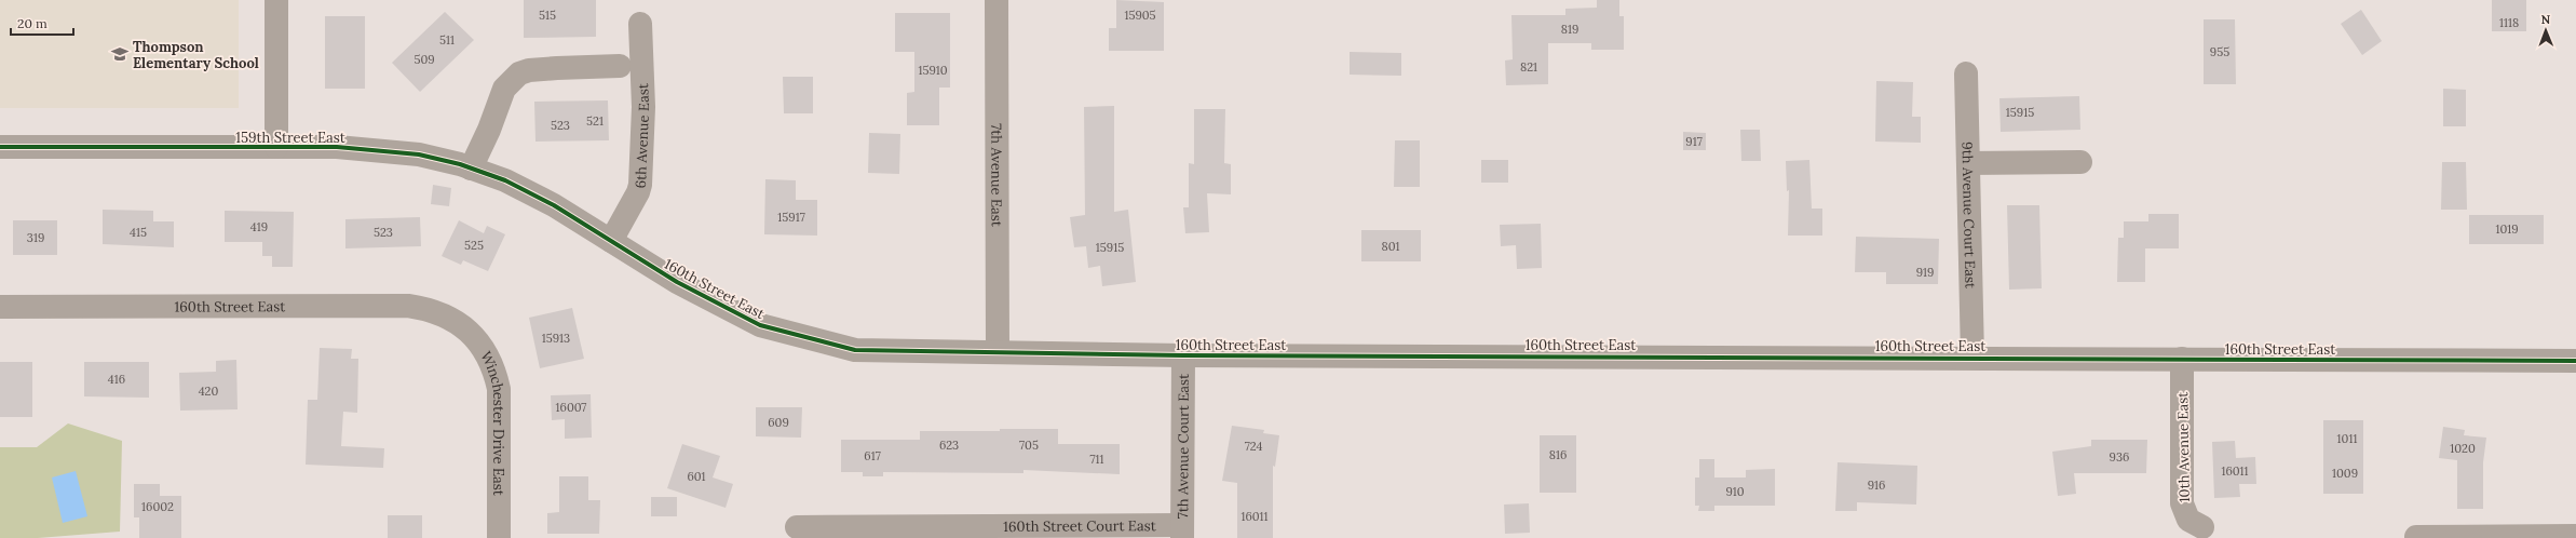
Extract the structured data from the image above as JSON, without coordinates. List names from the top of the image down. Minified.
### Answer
{"streets":{"street":["6th Avenue East","159th Street East","7th Avenue East","9th Avenue Court East","160th Street East","Winchester Drive East","7th Avenue Court East","10th Avenue East","160th Street Court East"]},"crossings":[["6th Avenue East","159th Street East"],["6th Avenue East","160th Street East"],["159th Street East","160th Street East"],["7th Avenue East","160th Street East"],["9th Avenue Court East","160th Street East"],["160th Street East","Winchester Drive East"],["160th Street East","7th Avenue Court East"],["160th Street East","10th Avenue East"],["7th Avenue Court East","160th Street Court East"]],"places":{"school or university":["Thompson Elementary School"]},"house_numbers":["515","15905","1118","819","511","955","509","821","15910","15915","521","523","917","15917","419","1019","415","523","319","525","801","15915","919","15913","416","420","16007","609","1011","623","705","724","1020","816","617","936","711","16011","1009","601","916","910","16002","16011"],"scale_bar":"20 m","north":"top"}
